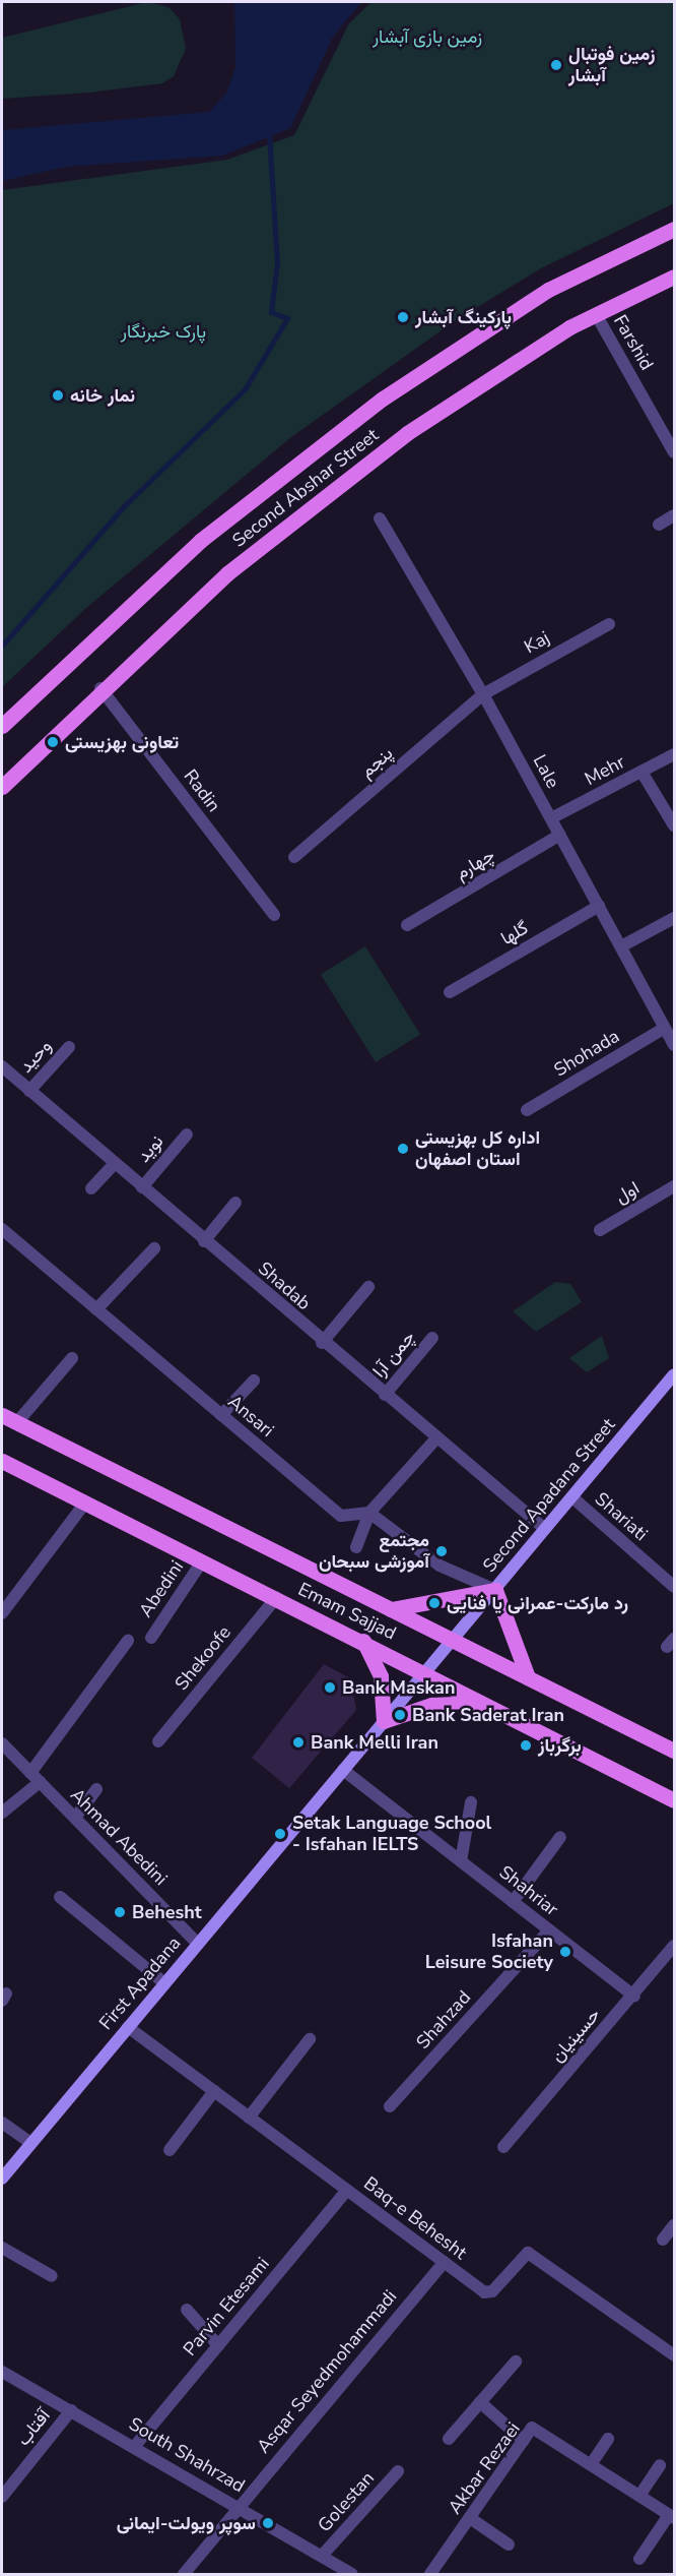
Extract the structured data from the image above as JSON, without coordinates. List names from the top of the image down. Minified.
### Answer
{"streets":{"main road":["Second Abshar Street","Second Apadana Street","Emam Sajjad","First Apadana"],"street":["Farshid","Kaj","پنجم","Mehr","Lale","Radin","چهارم","گلها","Shohada","وحید","نوید","اول","Shadab","چمن آرا","Ansari","Shariati","Abedini","Shekoofe","Ahmad Abedini","Shahriar","Shahzad","حسینیان","Baq-e Behesht","Parvin Etesami","Asqar Seyedmohammadi","آفتاب","South Shahrzad","Akbar Rezaei","Golestan"]},"crossings":[["Farshid","Second Abshar Street"],["Second Abshar Street","Radin"],["Kaj","پنجم"],["Kaj","Lale"],["پنجم","Lale"],["Mehr","Lale"],["Lale","چهارم"],["Lale","گلها"],["Lale","Shohada"],["وحید","Shadab"],["نوید","Shadab"],["Shadab","چمن آرا"],["Shadab","Second Apadana Street"],["Second Apadana Street","Shariati"],["Second Apadana Street","Emam Sajjad"],["Second Apadana Street","First Apadana"],["Abedini","Emam Sajjad"],["Emam Sajjad","Shekoofe"],["Emam Sajjad","First Apadana"],["Ahmad Abedini","First Apadana"],["Shahriar","First Apadana"],["Shahriar","Shahzad"],["Shahriar","حسینیان"],["First Apadana","Baq-e Behesht"],["Baq-e Behesht","Parvin Etesami"],["Baq-e Behesht","Asqar Seyedmohammadi"],["Parvin Etesami","South Shahrzad"],["Asqar Seyedmohammadi","South Shahrzad"],["آفتاب","South Shahrzad"],["South Shahrzad","Golestan"]],"parks":["زمین بازی آبشار","پارک خبرنگار"],"places":["زمین فوتبال آبشار","پارکینگ آبشار","نمار خانه","تعاونی بهزیستی","اداره کل بهزیستی استان اصفهان","مجتمع آموزشی سبحان","رد مارکت-عمرانی یا فنایی","Bank Maskan","Bank Saderat Iran","Bank Melli Iran","برگرباز","Setak Language School - Isfahan IELTS","Behesht","Isfahan Leisure Society","سوپر ویولت-ایمانی"]}
